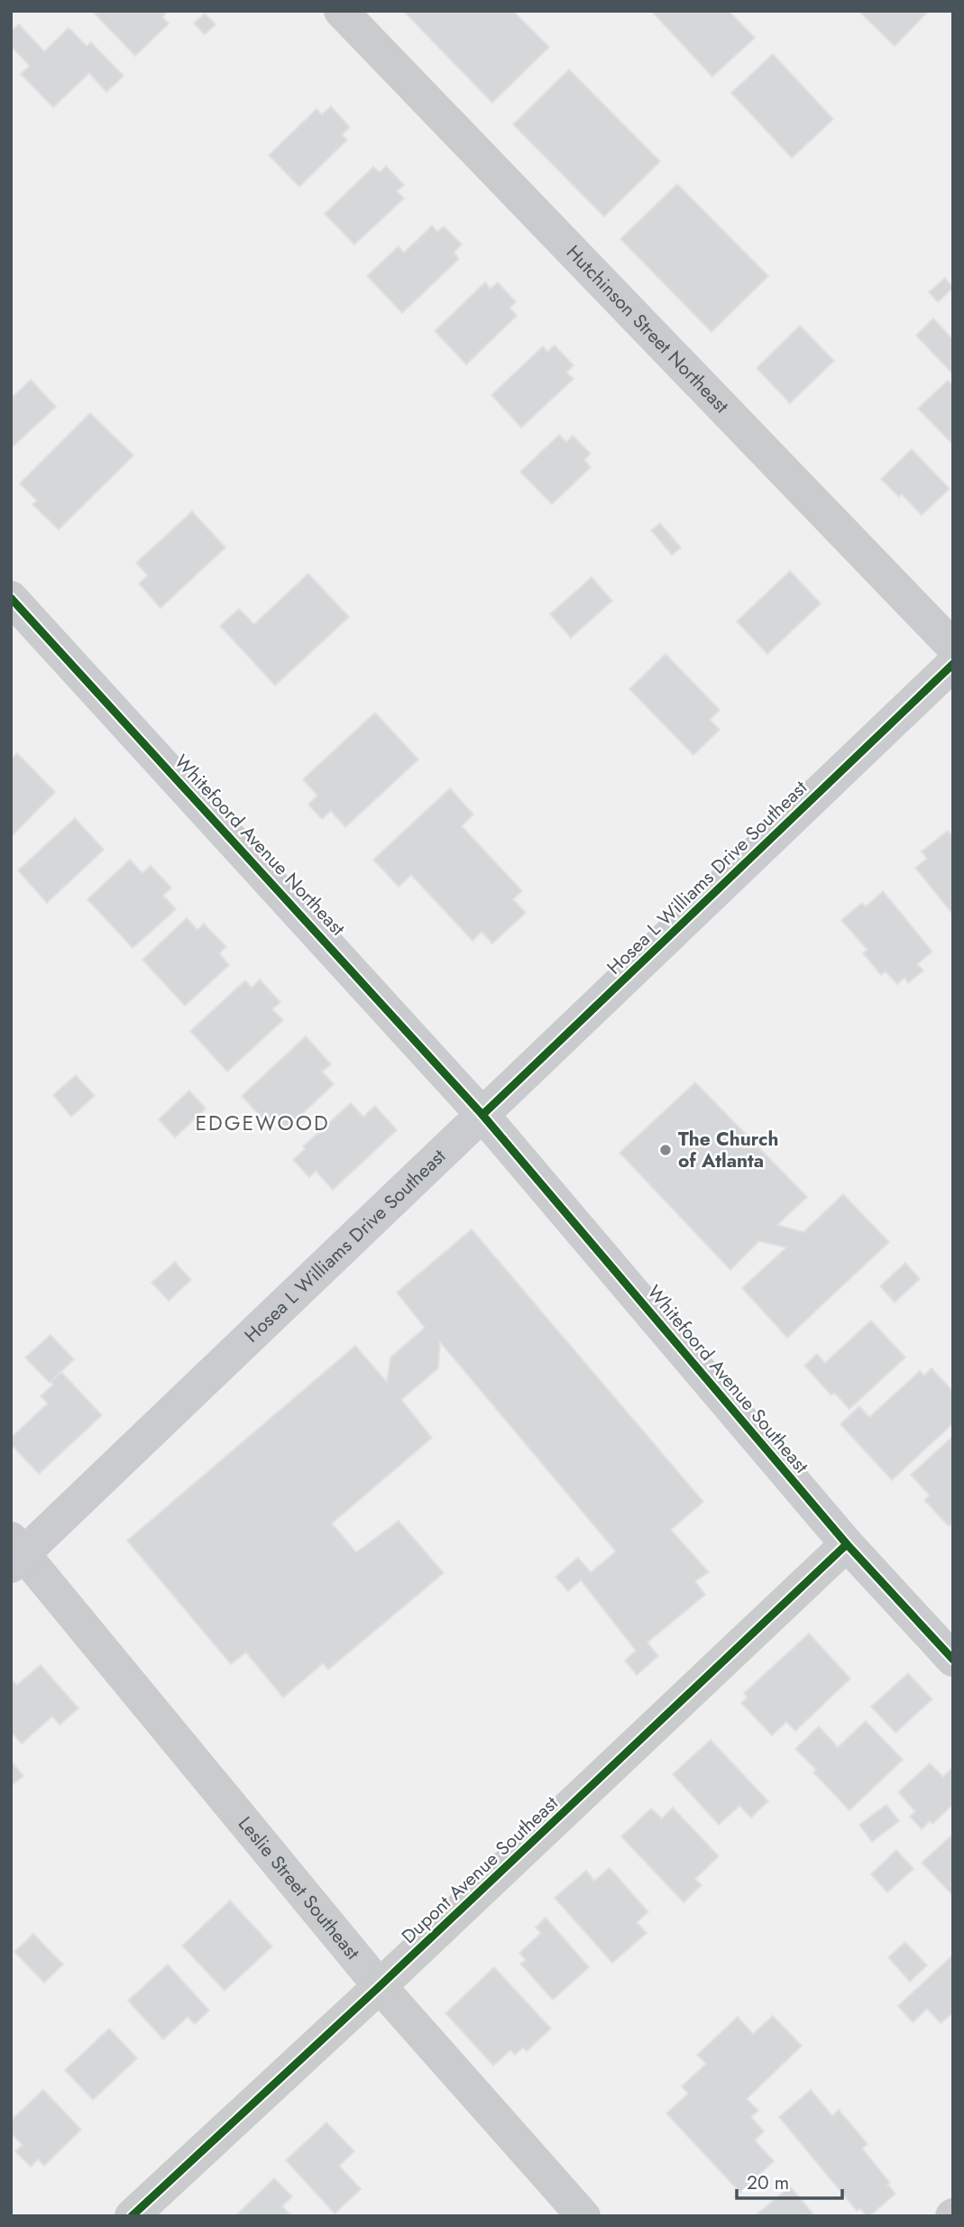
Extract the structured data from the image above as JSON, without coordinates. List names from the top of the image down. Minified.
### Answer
{"streets":{"street":["Hutchinson Street Northeast","Whitefoord Avenue Northeast","Hosea L Williams Drive Southeast","Whitefoord Avenue Southeast","Dupont Avenue Southeast","Leslie Street Southeast"]},"crossings":[["Whitefoord Avenue Northeast","Hosea L Williams Drive Southeast"],["Whitefoord Avenue Northeast","Whitefoord Avenue Southeast"],["Hosea L Williams Drive Southeast","Whitefoord Avenue Southeast"],["Hosea L Williams Drive Southeast","Leslie Street Southeast"],["Whitefoord Avenue Southeast","Dupont Avenue Southeast"],["Dupont Avenue Southeast","Leslie Street Southeast"]],"districts":["EDGEWOOD"],"places":["The Church of Atlanta"],"scale_bar":"20 m"}
